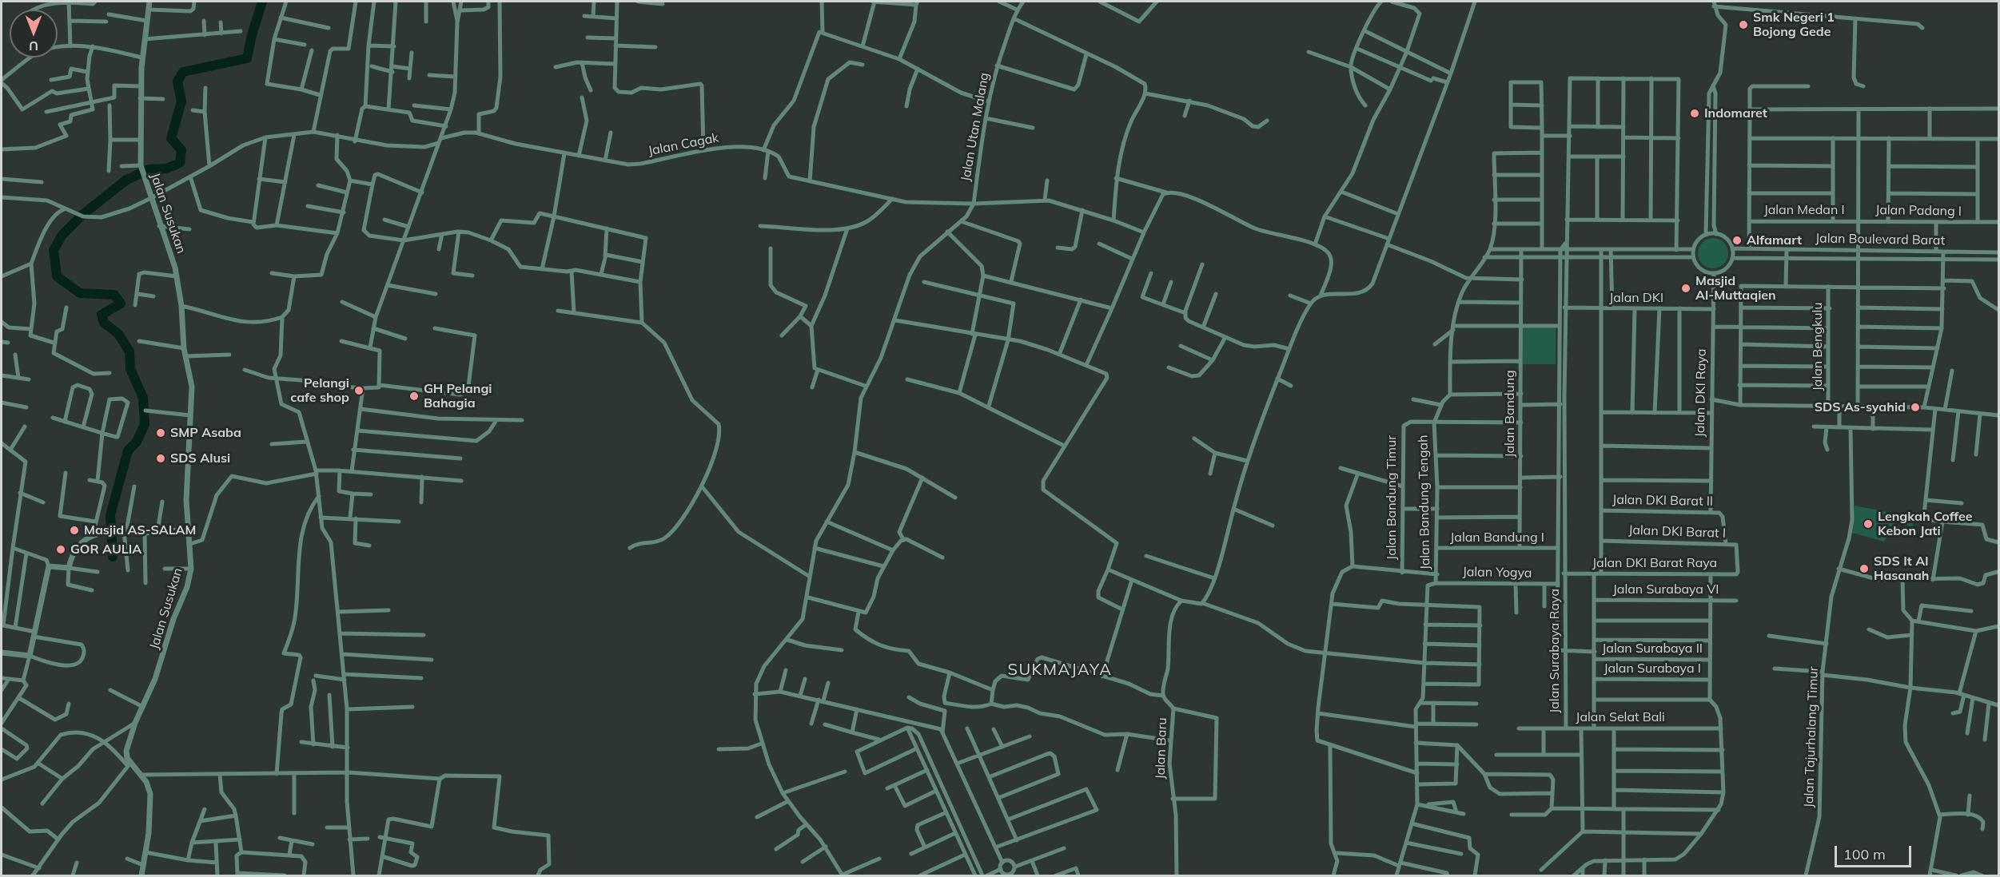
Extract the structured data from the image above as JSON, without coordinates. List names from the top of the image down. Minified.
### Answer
{"streets":{"street":["Jalan Utan Malang","Jalan Cagak","Jalan Medan I","Jalan Padang I","Jalan Susukan","Jalan Boulevard Barat","Jalan DKI","Jalan Bengkulu","Jalan DKI Raya","Jalan Bandung","Jalan Bandung Timur","Jalan DKI Barat II","Jalan Bandung Tengah","Jalan DKI Barat I","Jalan Bandung I","Jalan DKI Barat Raya","Jalan Yogya","Jalan Surabaya VI","Jalan Surabaya II","Jalan Surabaya Raya","Jalan Surabaya I","Jalan Selat Bali","Jalan Tajurhalang Timur","Jalan Baru"]},"crossings":[["Jalan Cagak","Jalan Susukan"],["Jalan Medan I","Jalan Padang I"],["Jalan Boulevard Barat","Jalan DKI Raya"],["Jalan DKI","Jalan DKI Raya"],["Jalan DKI Raya","Jalan DKI Barat II"],["Jalan Bandung","Jalan Bandung I"],["Jalan Bandung Timur","Jalan Bandung Tengah"],["Jalan DKI Barat II","Jalan DKI Barat I"],["Jalan Bandung Tengah","Jalan Bandung I"],["Jalan Bandung Tengah","Jalan Yogya"],["Jalan DKI Barat I","Jalan DKI Barat Raya"],["Jalan DKI Barat Raya","Jalan Surabaya Raya"],["Jalan Surabaya Raya","Jalan Selat Bali"]],"districts":["SUKMAJAYA"],"places":["Smk Negeri 1 Bojong Gede","Indomaret","Alfamart","Masjid Al-Muttaqien","Pelangi cafe shop","GH Pelangi Bahagia","SDS As-syahid","SMP Asaba","SDS Alusi","Lengkah Coffee Kebon Jati","Masjid AS-SALAM","GOR AULIA","SDS It Al Hasanah"],"scale_bar":"100 m","north":"bottom"}
